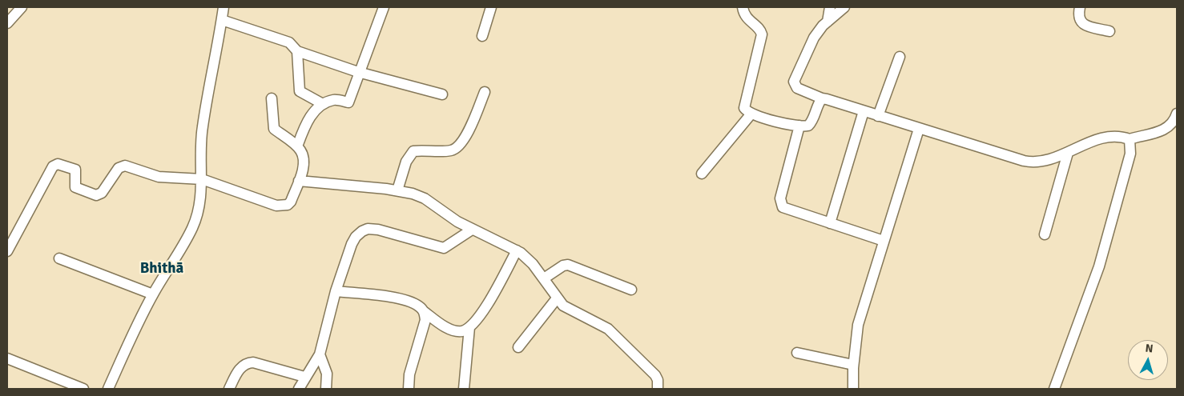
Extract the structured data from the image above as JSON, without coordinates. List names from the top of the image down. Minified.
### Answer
{"districts":["Bhithā"],"north":"top"}
